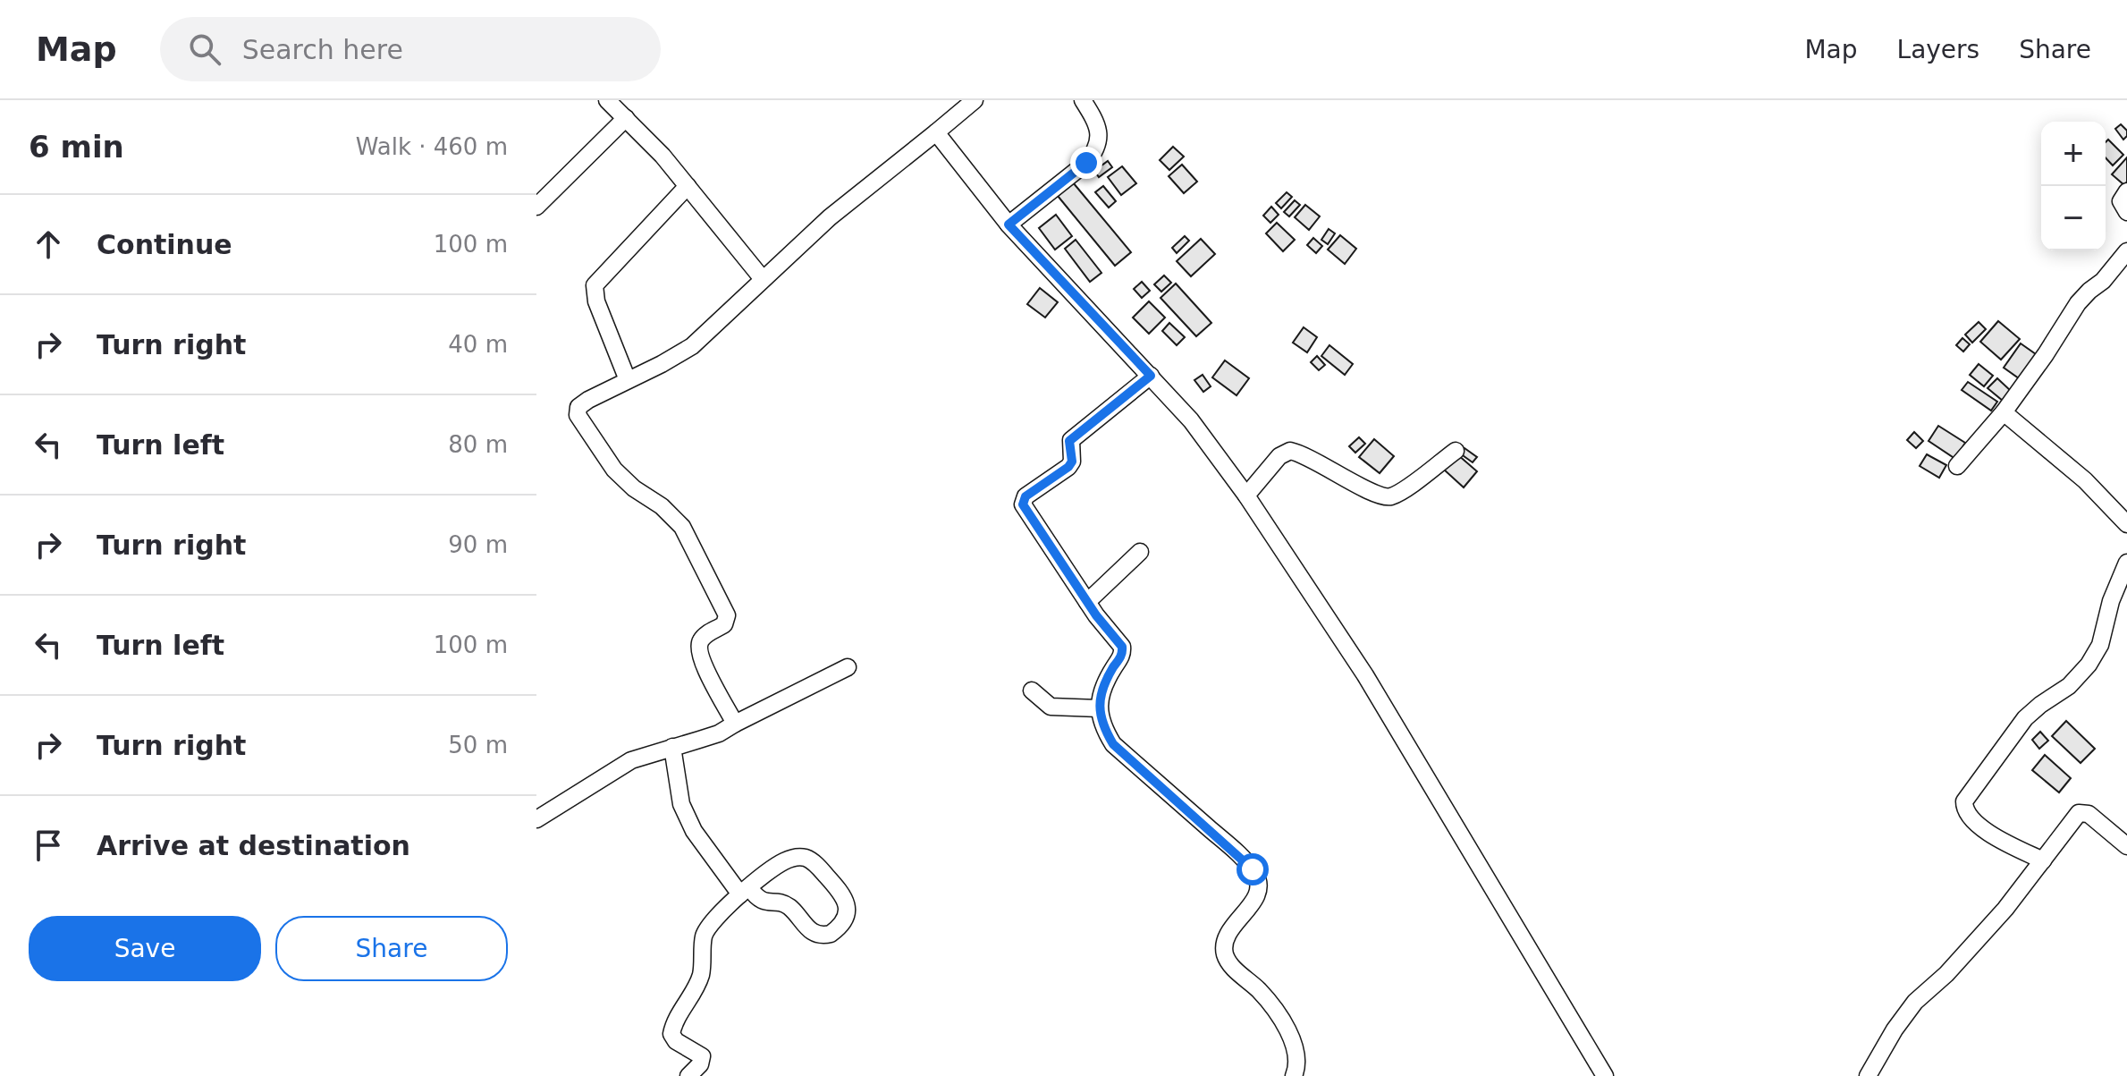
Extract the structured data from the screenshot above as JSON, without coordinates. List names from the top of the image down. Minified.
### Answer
{"page":{"header":"Map","search":"Search here","nav":["Map","Layers","Share"],"heading":["6 min","Walk · 460 m"],"map_buttons":["+","−"],"list":[["Continue","100 m"],["Turn right","40 m"],["Turn left","80 m"],["Turn right","90 m"],["Turn left","100 m"],["Turn right","50 m"],"Arrive at destination"],"buttons":["Save","Share"]}}
